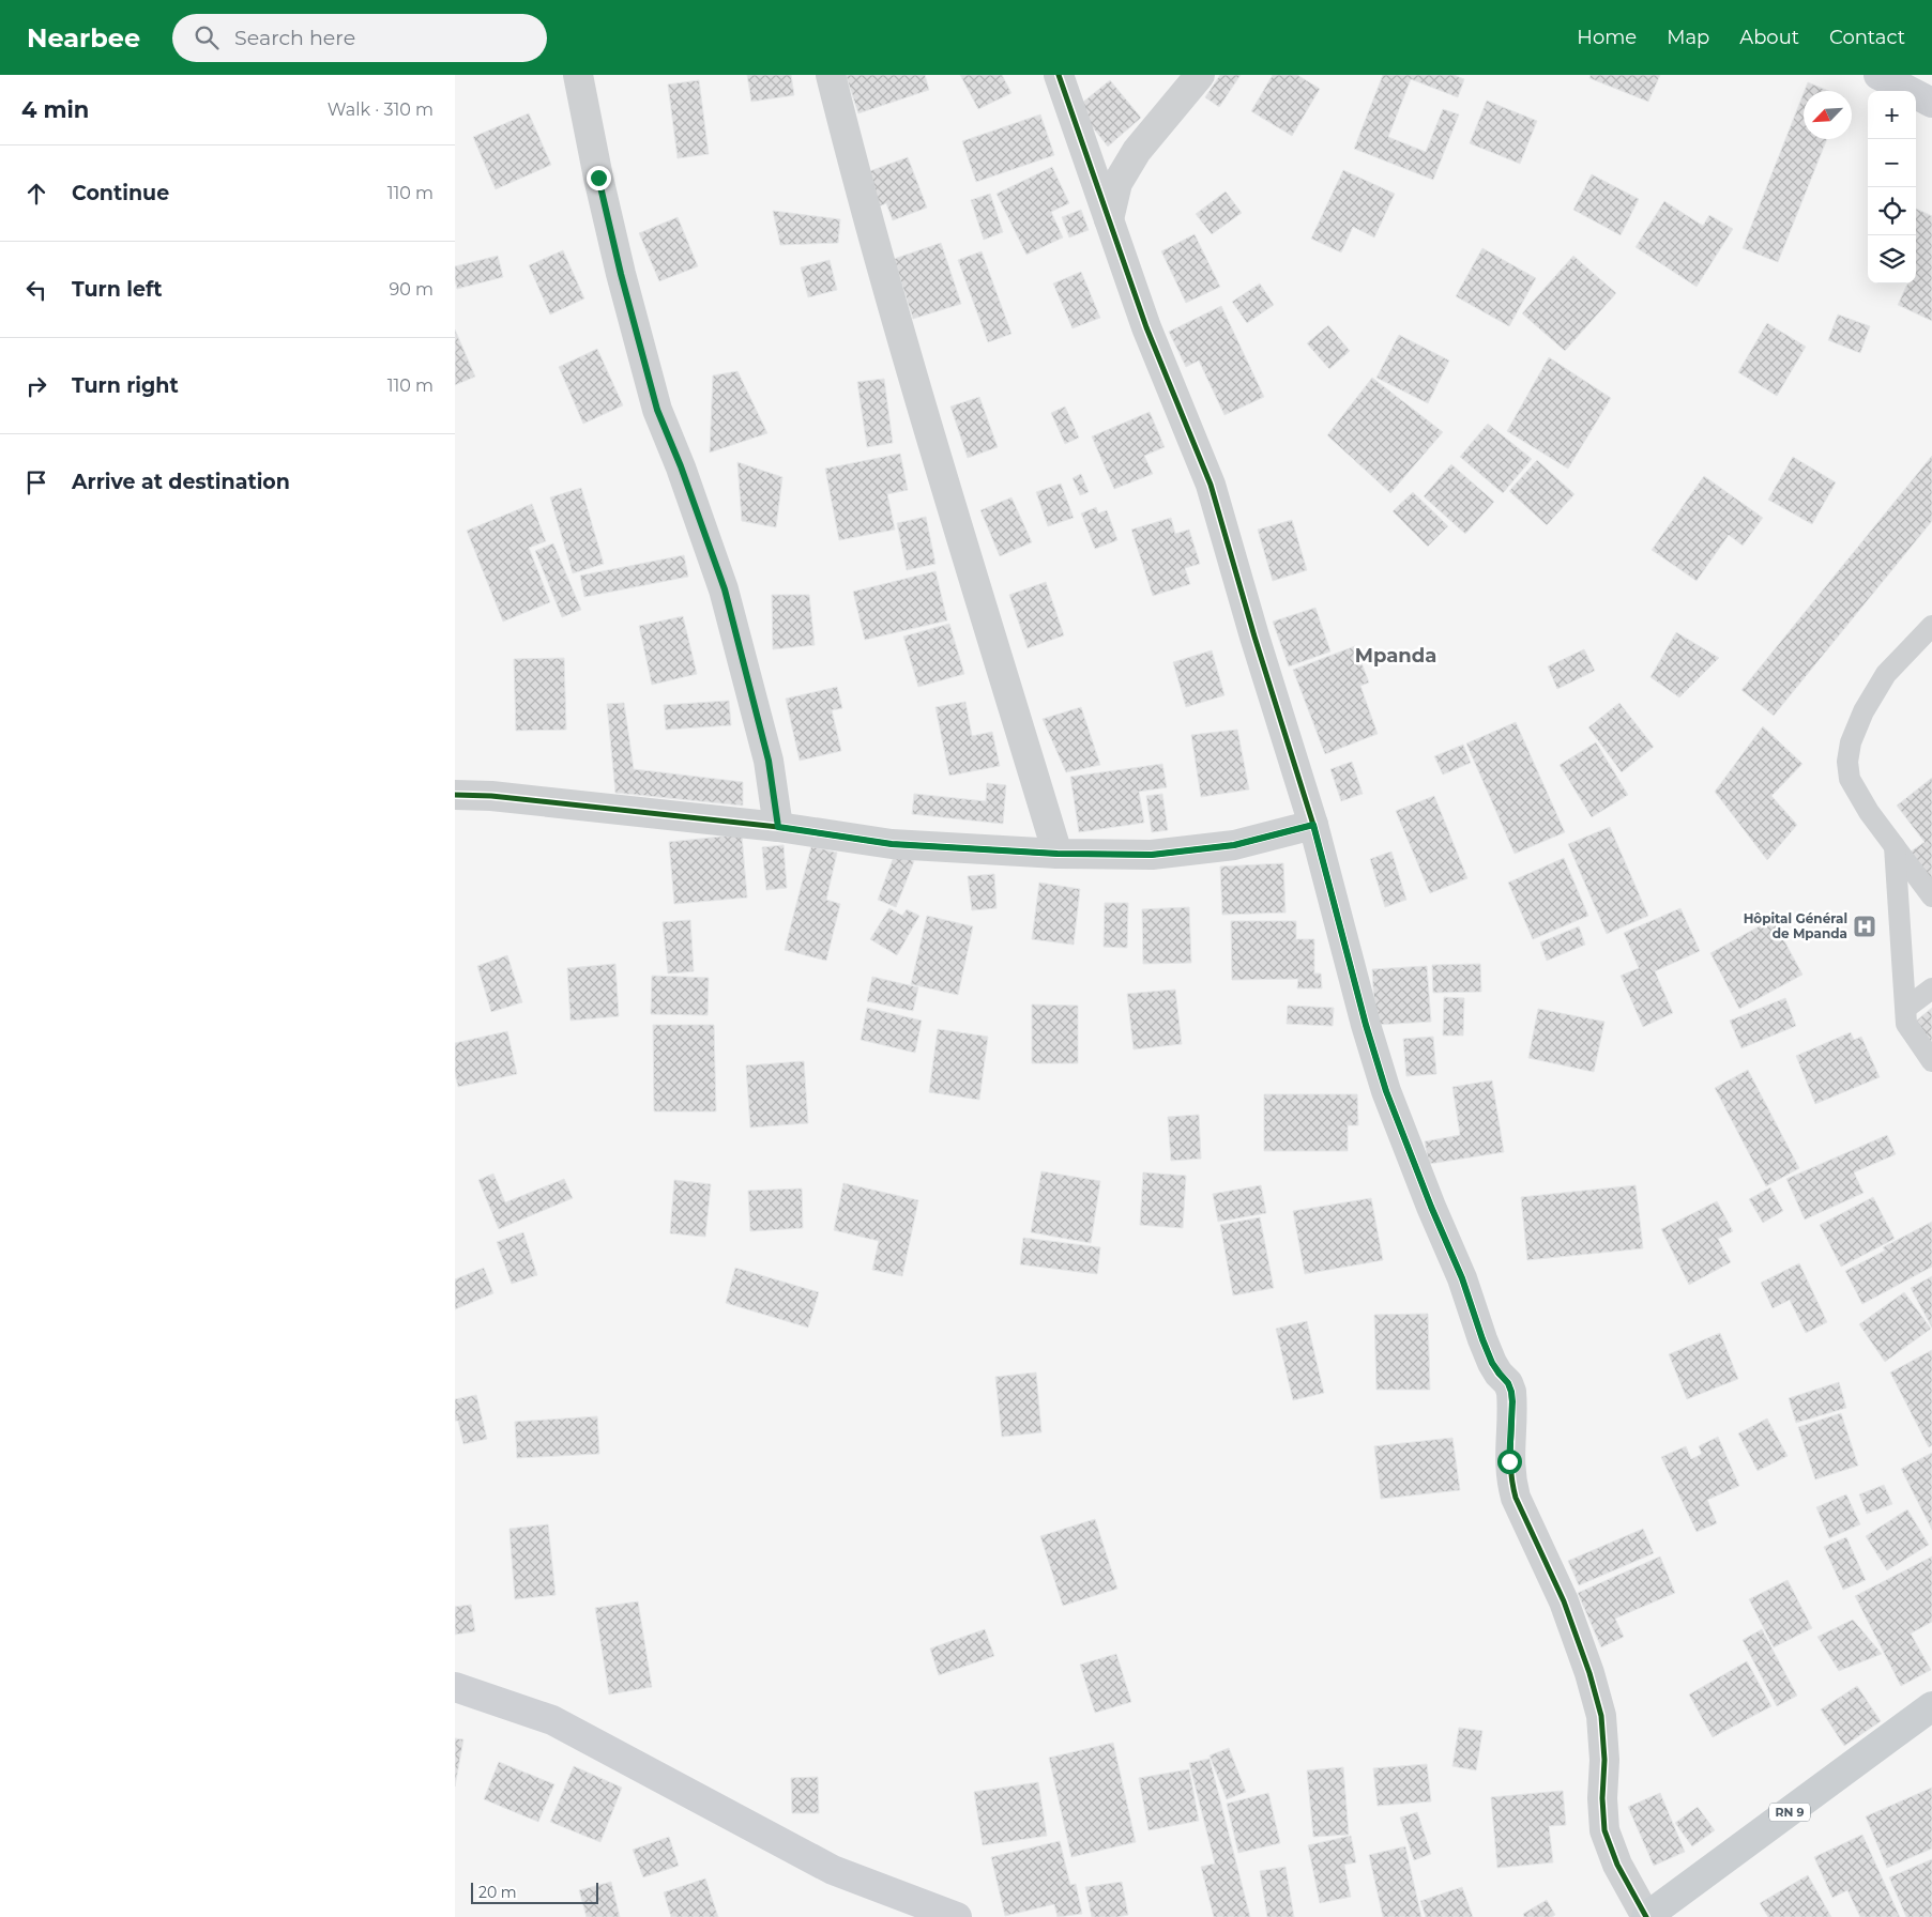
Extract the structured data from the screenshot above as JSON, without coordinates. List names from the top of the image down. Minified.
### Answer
{"streets":{"main road":["RN 9"]},"districts":["Mpanda"],"places":{"hospital":["Hôpital Général de Mpanda"]},"scale_bar":"20 m","north":"bottom left","page":{"header":"Nearbee","search":"Search here","nav":["Home","Map","About","Contact"],"heading":["4 min","Walk · 310 m"],"map_buttons":["+","−"],"list":[["Continue","110 m"],["Turn left","90 m"],["Turn right","110 m"],"Arrive at destination"],"scale":"20 m"}}
